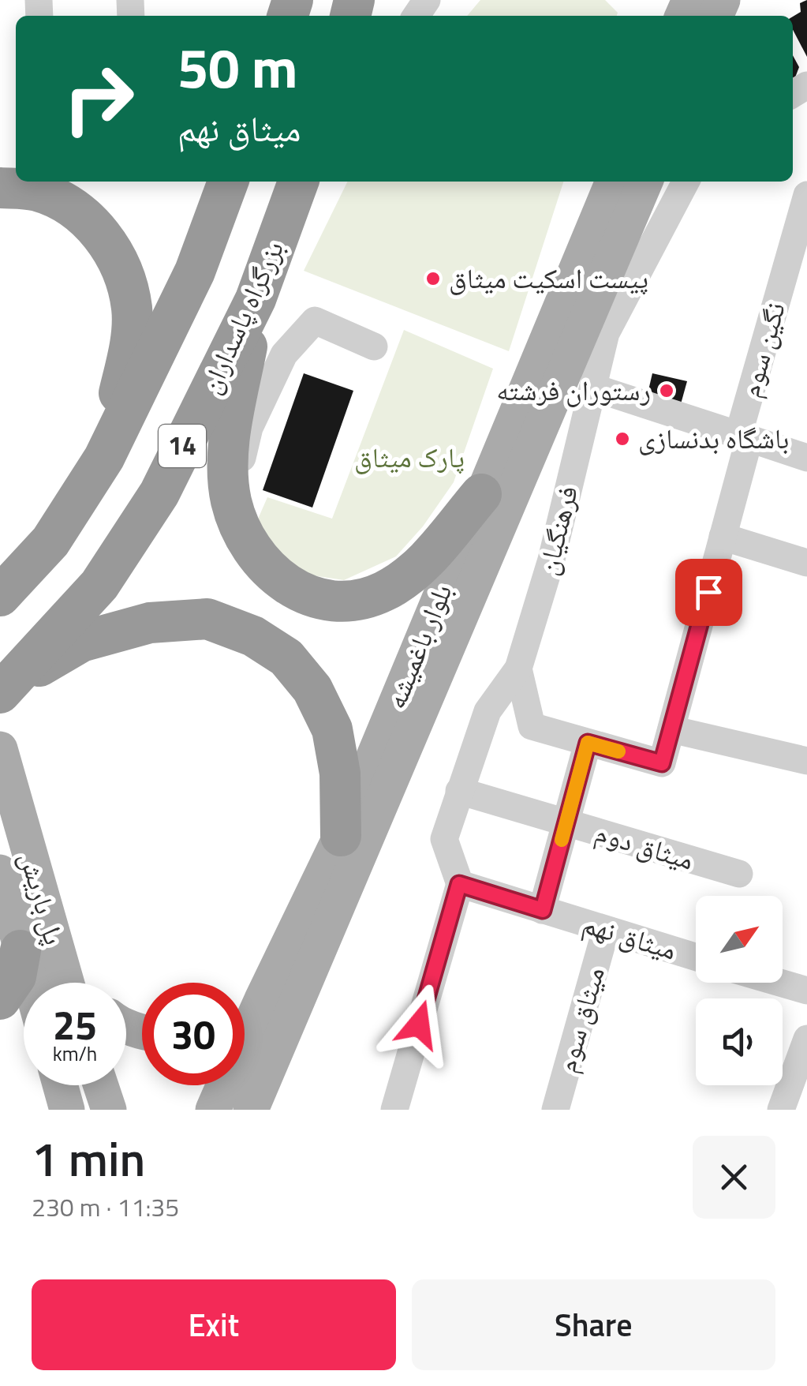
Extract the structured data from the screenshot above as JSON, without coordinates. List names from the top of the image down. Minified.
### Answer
{"streets":{"highway":["بزرگراه پاسداران","14"],"main road":["بلوار باغمیشه","پل باریش"],"street":["نگین سوم","فرهنگیان","میثاق دوم","میثاق نهم","میثاق سوم"]},"crossings":[["فرهنگیان","بلوار باغمیشه"],["فرهنگیان","میثاق دوم"],["فرهنگیان","میثاق نهم"],["میثاق نهم","میثاق سوم"]],"parks":["پارک میثاق"],"places":["پیست اسکیت میثاق","رستوران فرشته","باشگاه بدنسازی"],"north":"top right","page":{"turn":["50 m","میثاق نهم"],"speed":"25 km/h","limit":"30","heading":["1 min","230 m · 11:35"],"buttons":["Exit","Share"]}}
